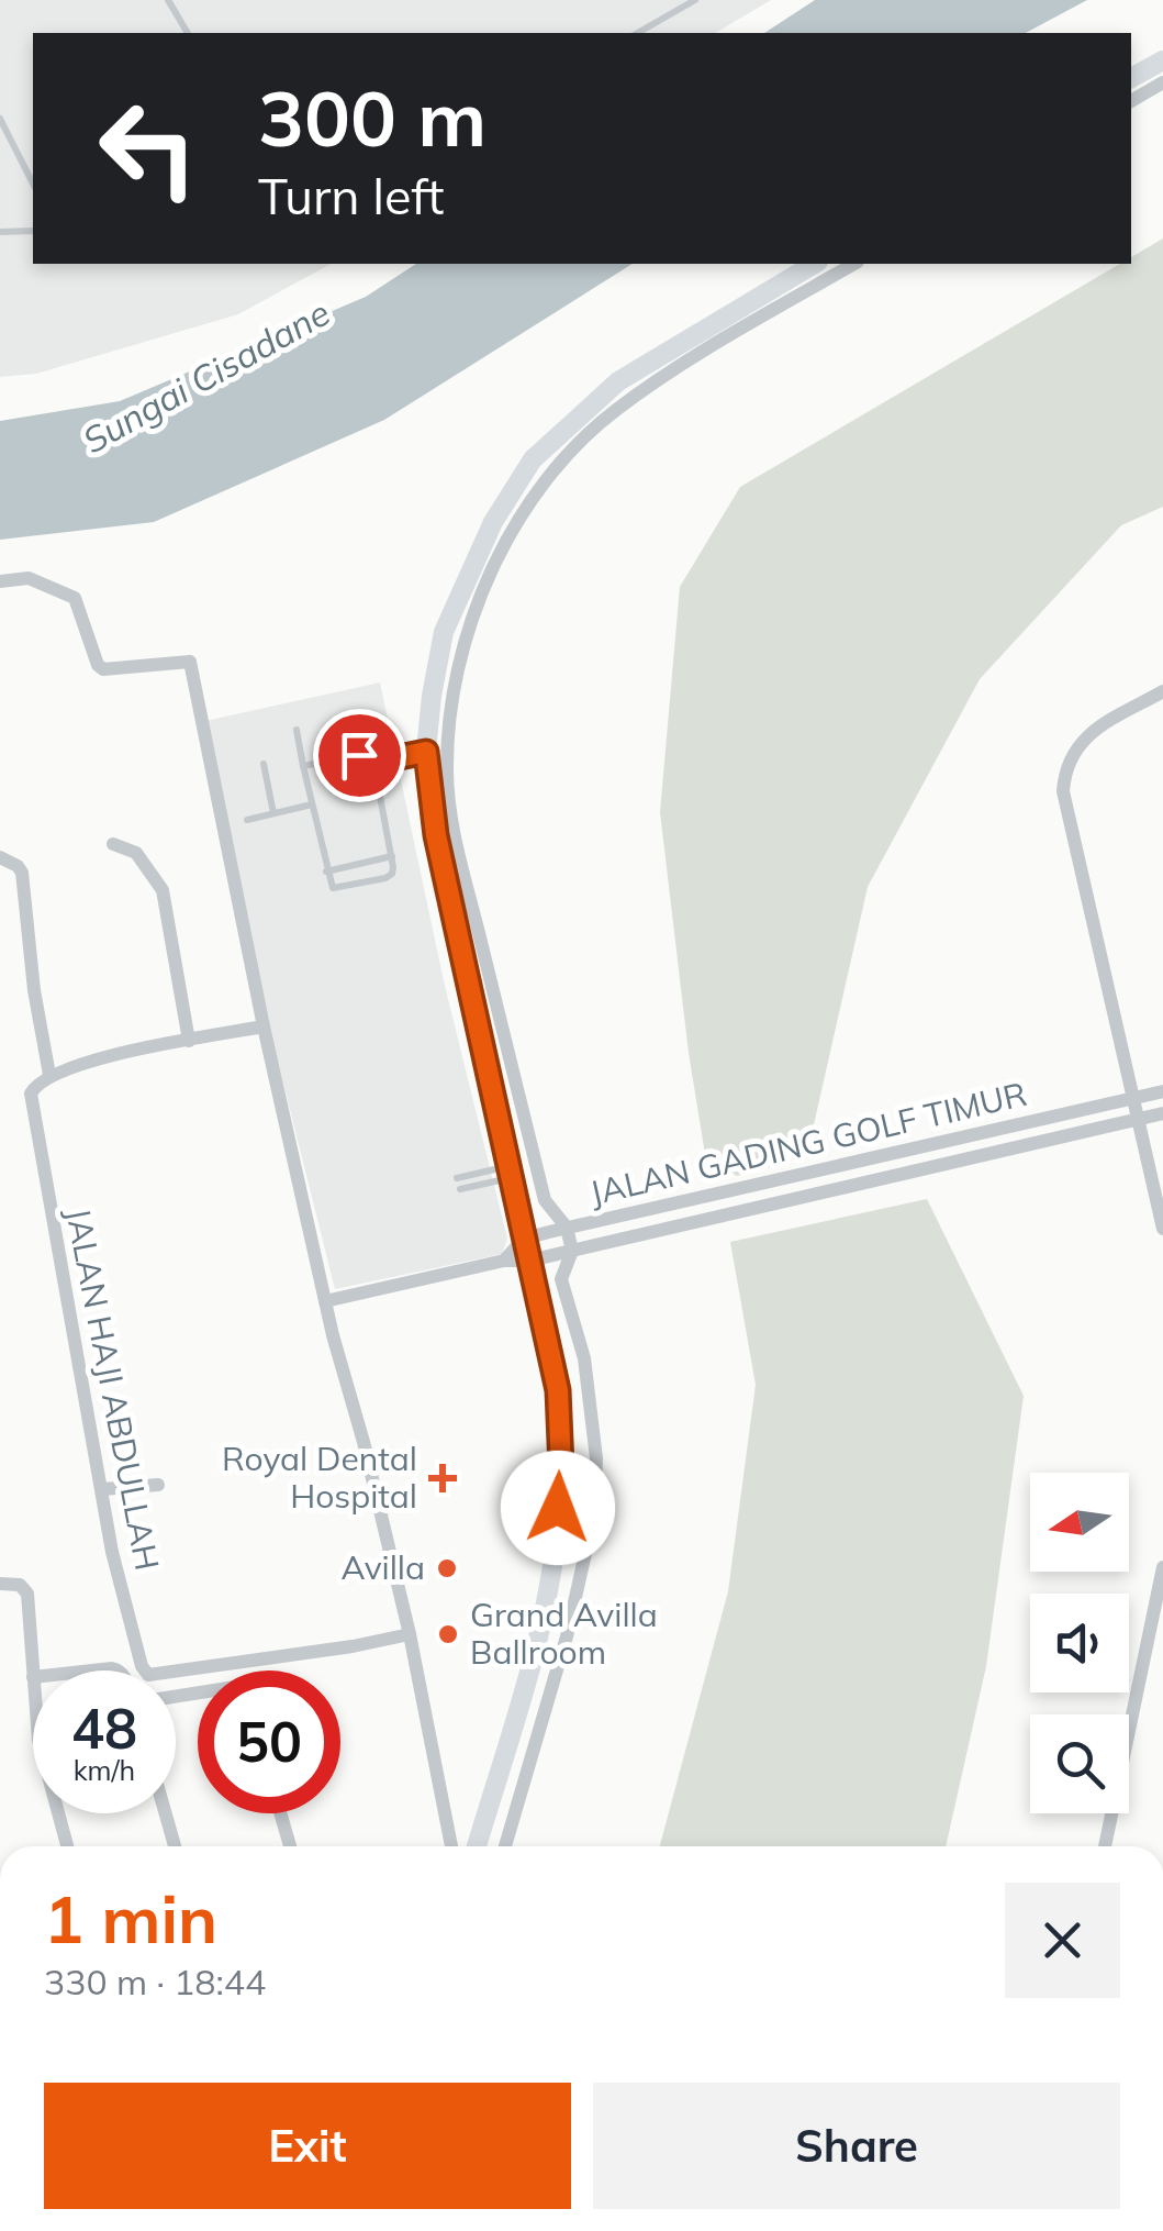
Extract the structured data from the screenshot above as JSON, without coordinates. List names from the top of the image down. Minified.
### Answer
{"streets":{"street":["JALAN GADING GOLF TIMUR","JALAN HAJI ABDULLAH"]},"water":["Sungai Cisadane"],"places":{"health":["Royal Dental Hospital"],"other":["Avilla","Grand Avilla Ballroom"]},"north":"left","page":{"turn":["300 m","Turn left"],"speed":"48 km/h","limit":"50","heading":["1 min","330 m · 18:44"],"buttons":["Exit","Share"]}}
